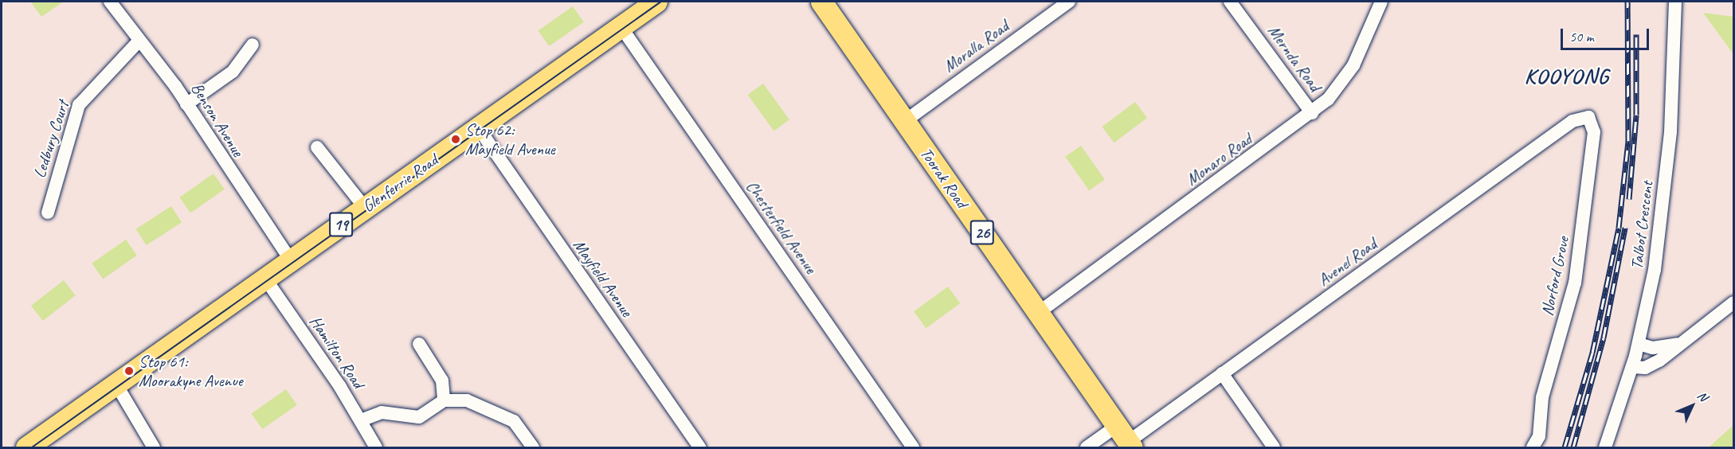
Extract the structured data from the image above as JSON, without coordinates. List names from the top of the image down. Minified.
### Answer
{"streets":{"main road":["Toorak Road","Glenferrie Road","19","26"],"street":["Moralla Road","Mernda Road","Benson Avenue","Ledbury Court","Monaro Road","Talbot Crescent","Chesterfield Avenue","Avenel Road","Norford Grove","Mayfield Avenue","Hamilton Road"]},"crossings":[["Moralla Road","Toorak Road"],["Mernda Road","Monaro Road"],["Benson Avenue","Ledbury Court"],["Benson Avenue","Glenferrie Road"],["Monaro Road","Toorak Road"],["Toorak Road","Avenel Road"],["Glenferrie Road","Chesterfield Avenue"],["Glenferrie Road","Mayfield Avenue"],["Glenferrie Road","Hamilton Road"],["Avenel Road","Norford Grove"]],"districts":["KOOYONG"],"places":["Stop 62: Mayfield Avenue","Stop 61: Moorakyne Avenue"],"scale_bar":"50 m","north":"top right"}
